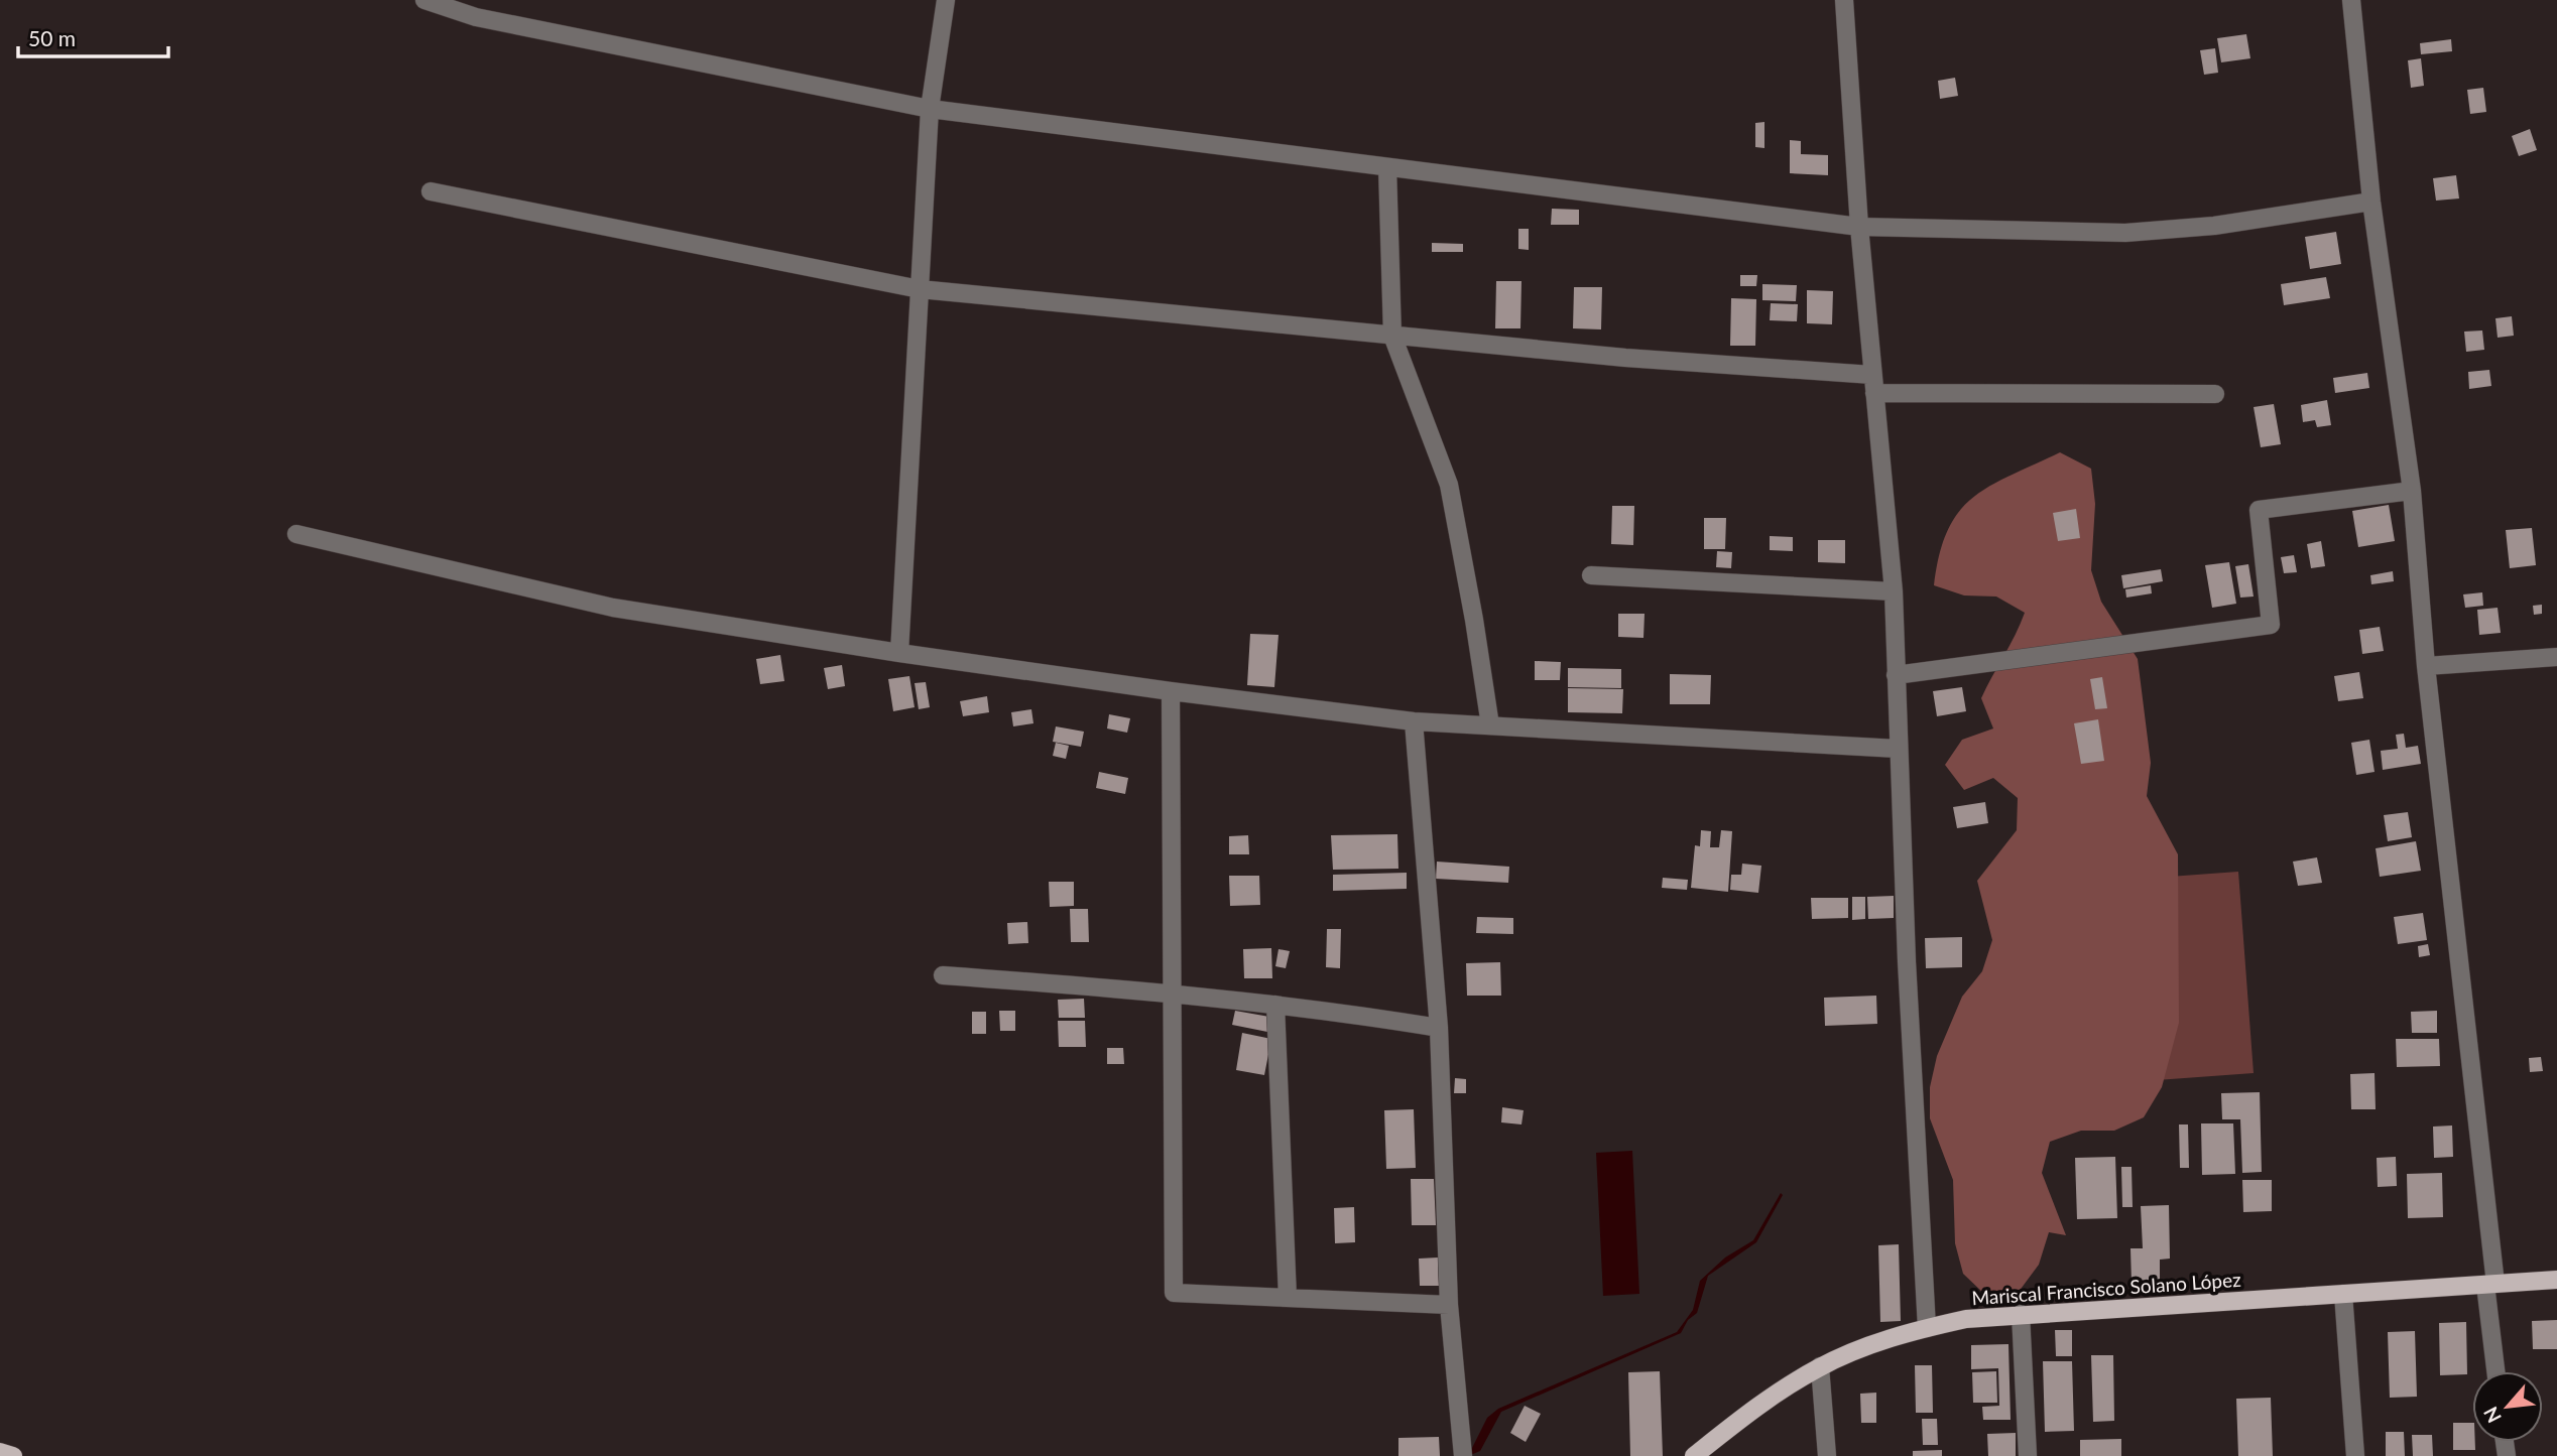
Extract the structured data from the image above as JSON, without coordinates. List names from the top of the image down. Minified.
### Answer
{"streets":{"main road":["Mariscal Francisco Solano López"]},"scale_bar":"50 m","north":"bottom left"}
